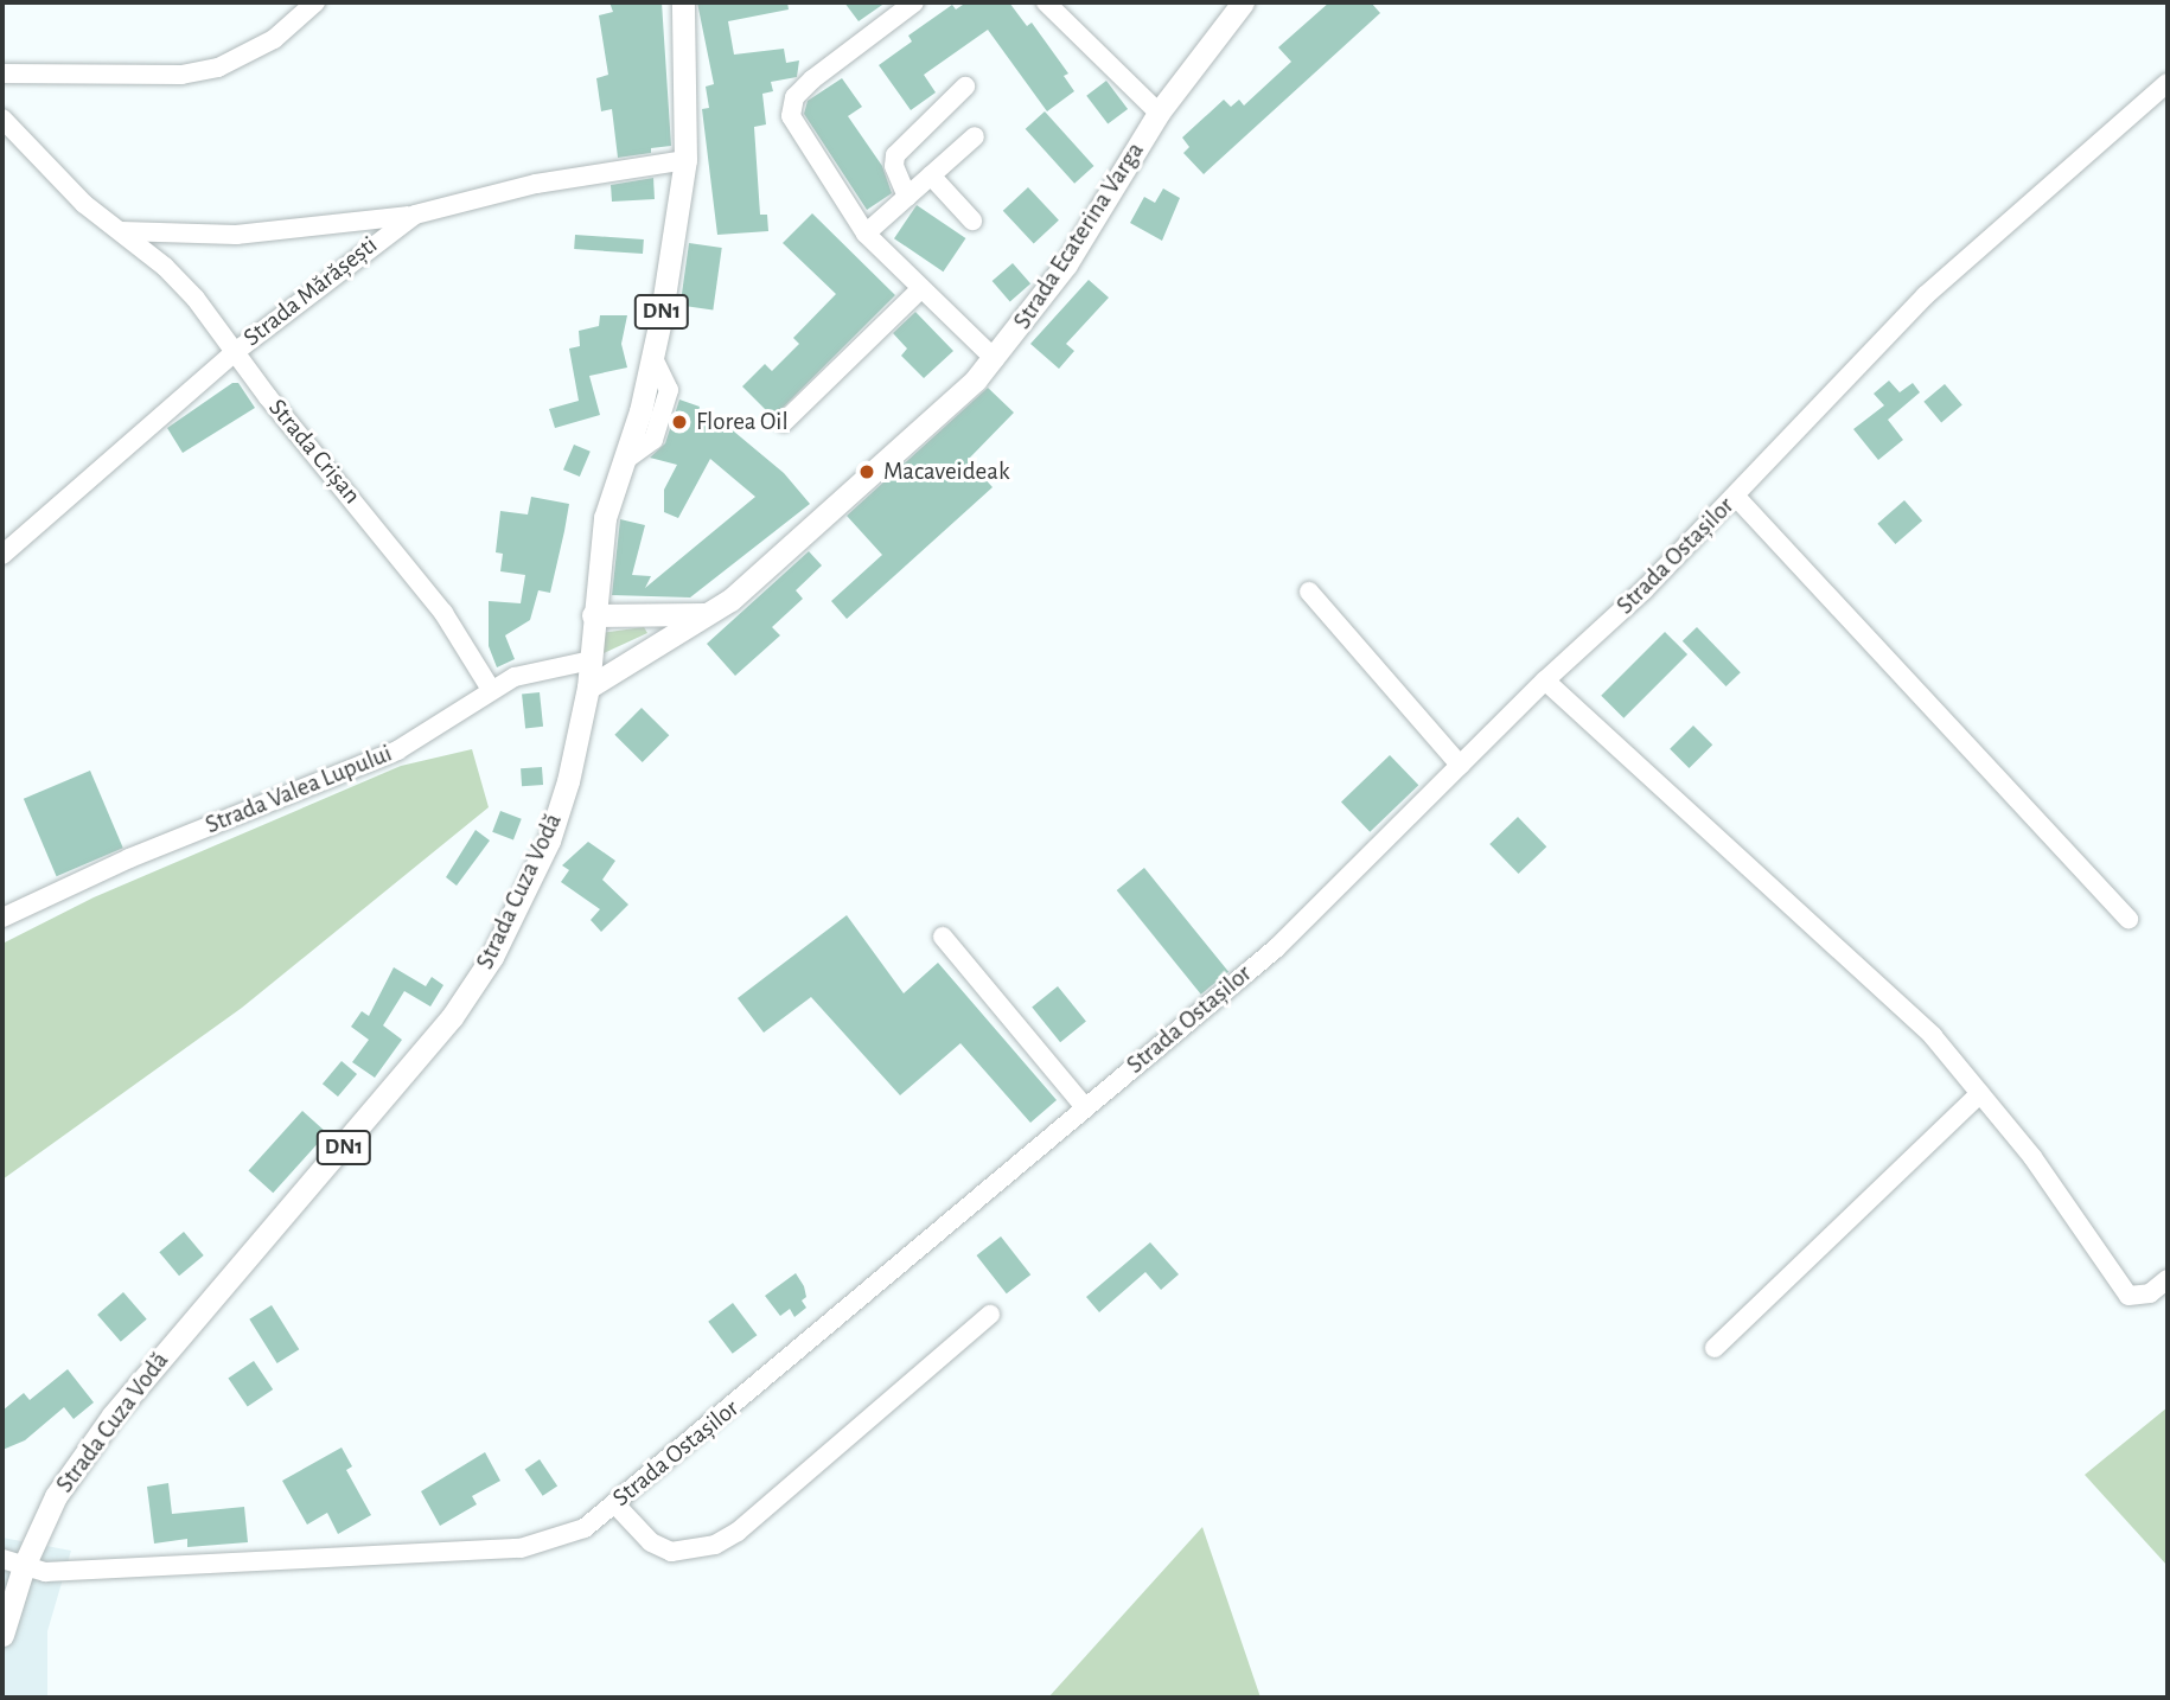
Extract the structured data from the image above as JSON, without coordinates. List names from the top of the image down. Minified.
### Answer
{"streets":{"main road":["Strada Ecaterina Varga","DN1","Strada Cuza Vodă"],"street":["Strada Mărășești","Strada Crișan","Strada Ostașilor","Strada Valea Lupului"]},"crossings":[["Strada Ecaterina Varga","Strada Cuza Vodă"],["Strada Mărășești","Strada Crișan"],["Strada Mărășești","Strada Cuza Vodă"],["Strada Crișan","Strada Valea Lupului"],["Strada Ostașilor","Strada Cuza Vodă"],["Strada Valea Lupului","Strada Cuza Vodă"]],"places":["Florea Oil","Macaveideak"]}
